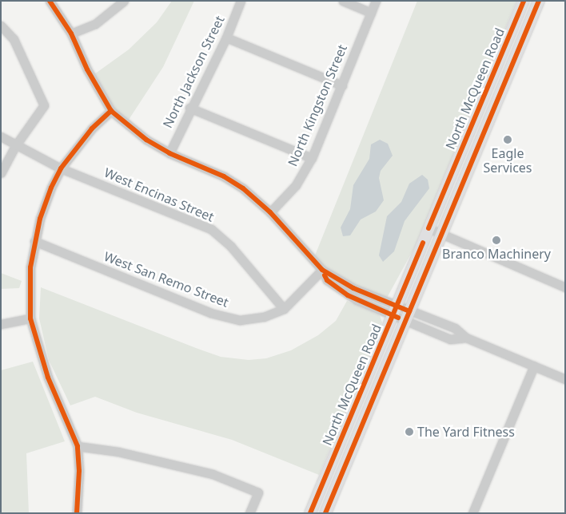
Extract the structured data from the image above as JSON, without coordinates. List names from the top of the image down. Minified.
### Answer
{"streets":{"main road":["North McQueen Road"],"street":["North Jackson Street","North Kingston Street","West Encinas Street","West San Remo Street"]},"crossings":[["West Encinas Street","West San Remo Street"]],"places":["Eagle Services","Branco Machinery","The Yard Fitness"]}
